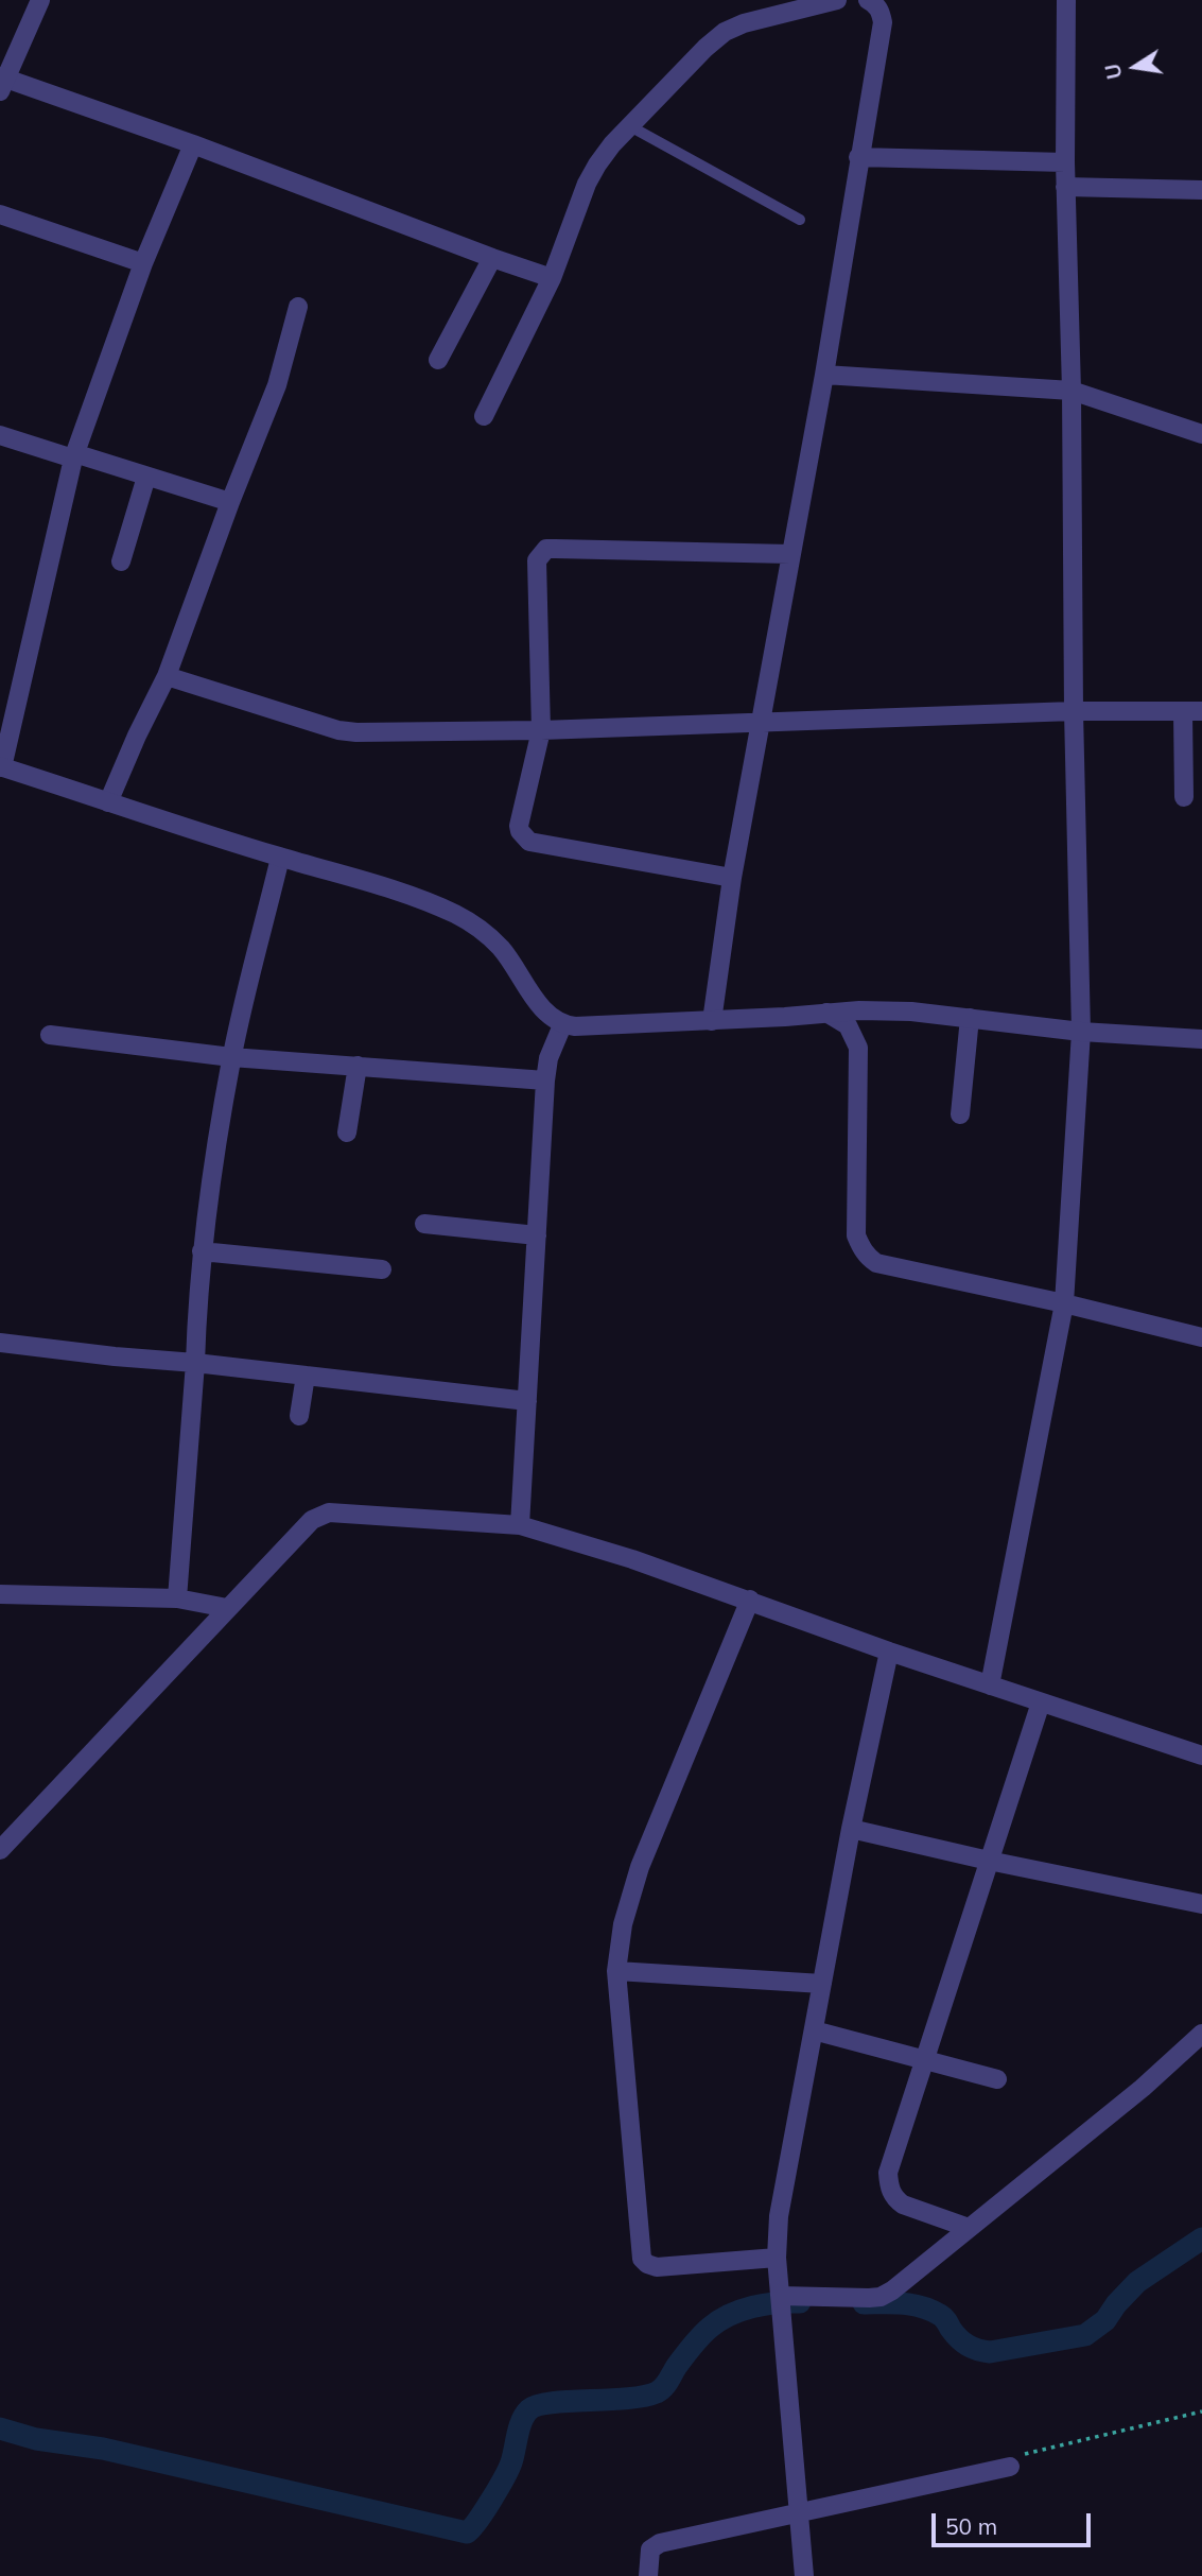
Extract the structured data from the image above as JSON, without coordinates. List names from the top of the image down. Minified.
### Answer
{"scale_bar":"50 m","north":"left"}
